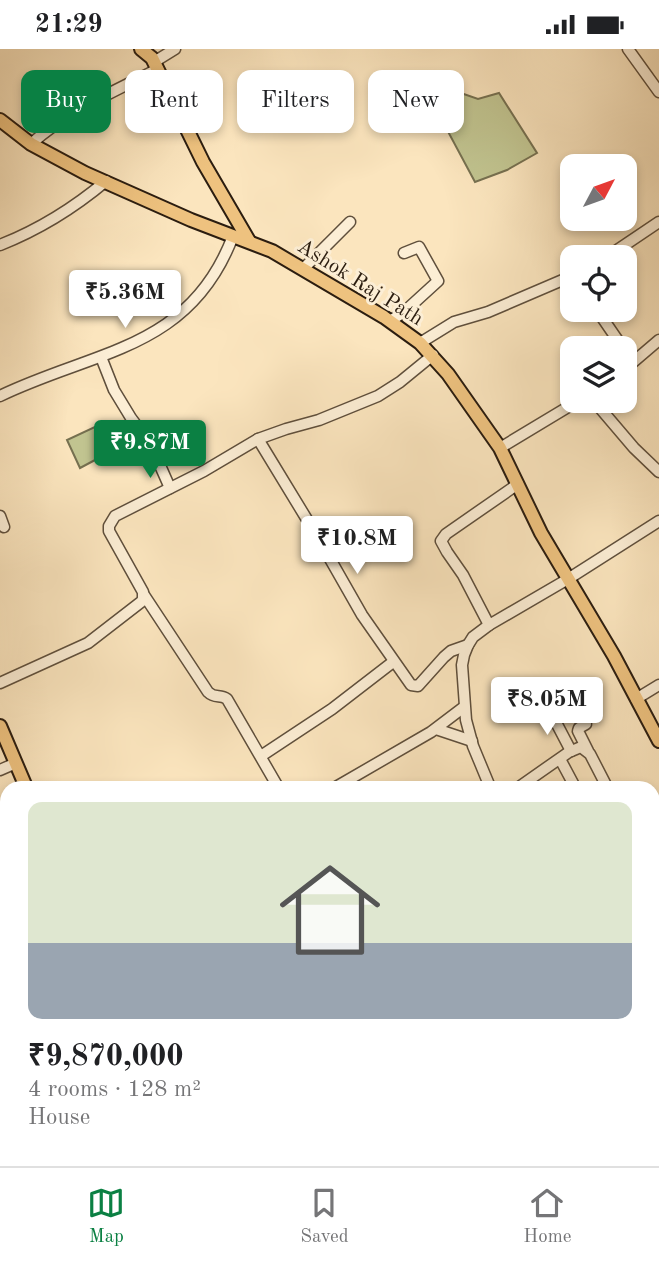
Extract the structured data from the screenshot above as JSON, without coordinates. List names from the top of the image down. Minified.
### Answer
{"streets":{"main road":["Ashok Raj Path"]},"north":"top right","page":{"status":"21:29","chip":["Buy","Rent","Filters","New"],"price":["₹5.36M","₹9.87M","₹10.8M","₹8.05M"],"list":[{"name":"₹9,870,000","note":"4 rooms · 128 m² · House"}],"tabs":["Map","Saved","Home"]}}
